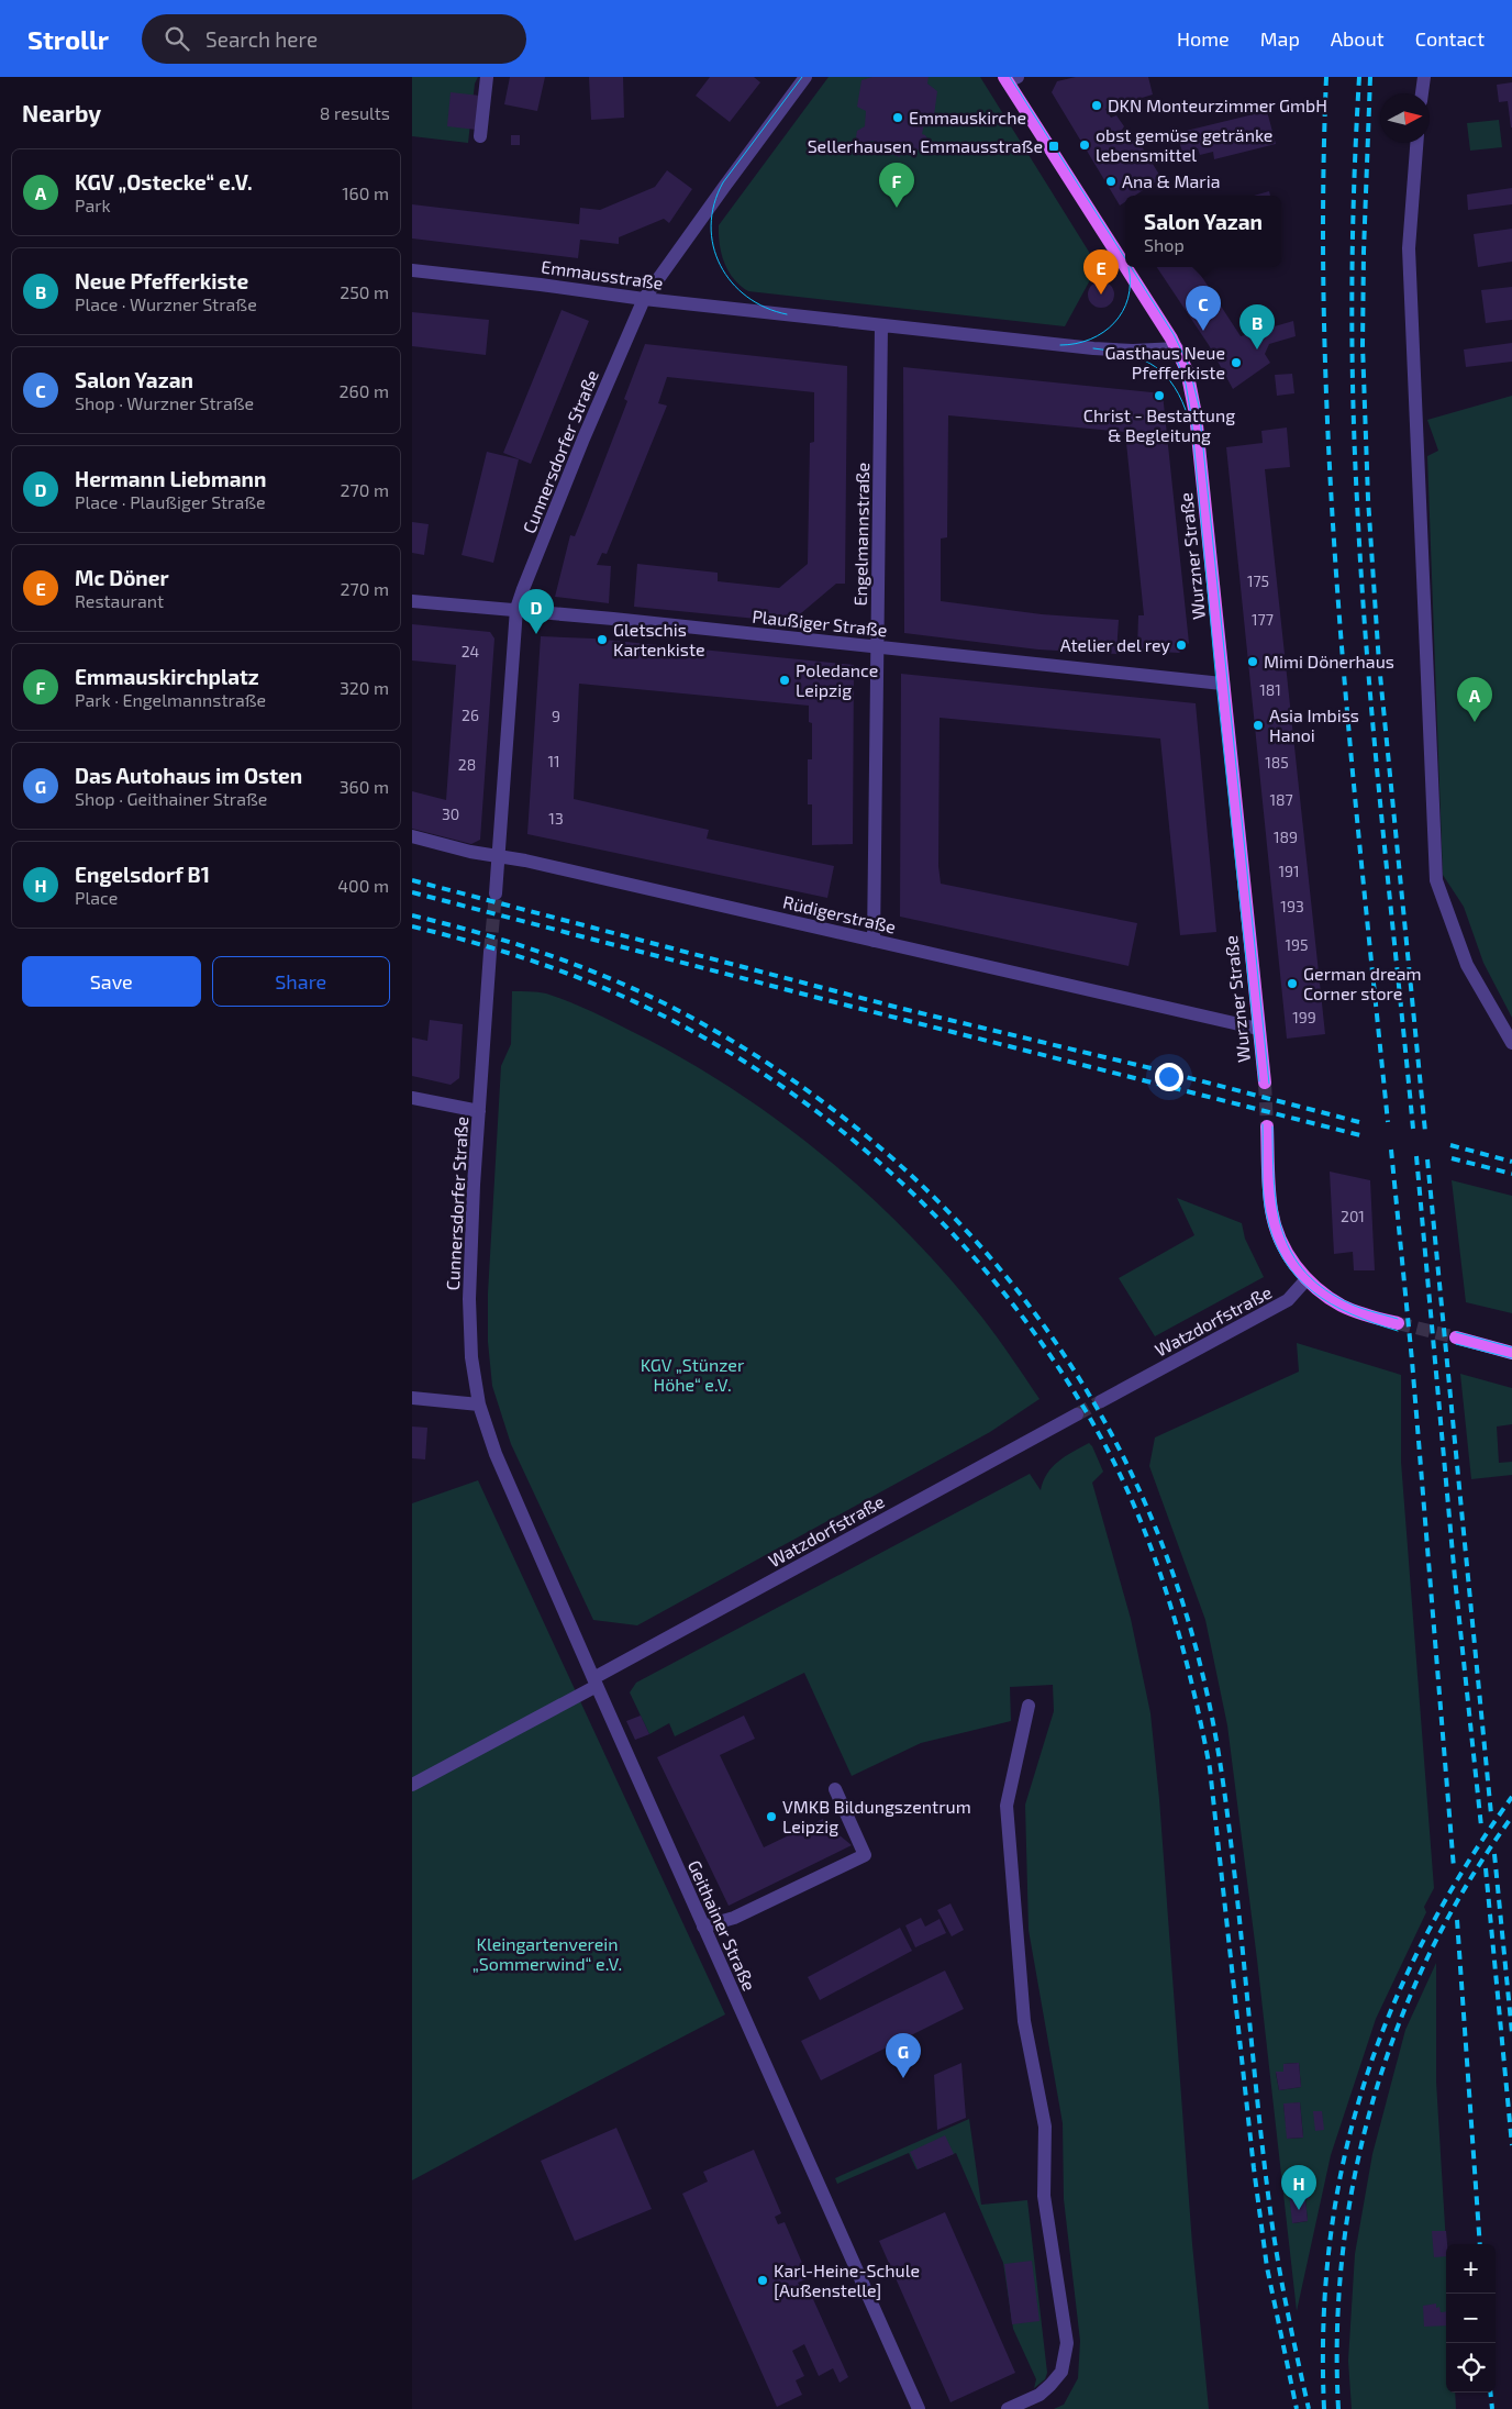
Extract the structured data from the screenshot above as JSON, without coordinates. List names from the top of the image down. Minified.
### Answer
{"streets":{"main road":["Wurzner Straße"],"street":["Emmausstraße","Cunnersdorfer Straße","Engelmannstraße","Plaußiger Straße","Rüdigerstraße","Watzdorfstraße","Geithainer Straße"]},"crossings":[["Emmausstraße","Cunnersdorfer Straße"],["Emmausstraße","Engelmannstraße"],["Emmausstraße","Wurzner Straße"],["Cunnersdorfer Straße","Plaußiger Straße"],["Cunnersdorfer Straße","Rüdigerstraße"],["Cunnersdorfer Straße","Geithainer Straße"],["Engelmannstraße","Plaußiger Straße"],["Engelmannstraße","Rüdigerstraße"],["Wurzner Straße","Plaußiger Straße"],["Wurzner Straße","Rüdigerstraße"],["Watzdorfstraße","Geithainer Straße"]],"parks":["KGV „Stünzer Höhe“ e.V.","Kleingartenverein „Sommerwind“ e.V."],"places":{"other":["DKN Monteurzimmer GmbH","Emmauskirche","obst gemüse getränke lebensmittel","Ana & Maria","Gasthaus Neue Pfefferkiste","Christ - Bestattung & Begleitung","Gletschis Kartenkiste","Atelier del rey","Mimi Dönerhaus","Poledance Leipzig","Asia Imbiss Hanoi","German dream Corner store","VMKB Bildungszentrum Leipzig","Karl-Heine-Schule [Außenstelle]"],"transit":["Sellerhausen, Emmausstraße"]},"house_numbers":["175","177","24","181","26","9","11","185","28","187","30","13","189","191","193","195","199","201"],"north":"right","page":{"header":"Strollr","search":"Search here","nav":["Home","Map","About","Contact"],"heading":["Nearby","8 results"],"list":[{"mark":"A","name":"KGV „Ostecke“ e.V.","note":"Park","value":"160 m"},{"mark":"B","name":"Neue Pfefferkiste","note":"Place · Wurzner Straße","value":"250 m"},{"mark":"C","name":"Salon Yazan","note":"Shop · Wurzner Straße","value":"260 m"},{"mark":"D","name":"Hermann Liebmann","note":"Place · Plaußiger Straße","value":"270 m"},{"mark":"E","name":"Mc Döner","note":"Restaurant","value":"270 m"},{"mark":"F","name":"Emmauskirchplatz","note":"Park · Engelmannstraße","value":"320 m"},{"mark":"G","name":"Das Autohaus im Osten","note":"Shop · Geithainer Straße","value":"360 m"},{"mark":"H","name":"Engelsdorf B1","note":"Place","value":"400 m"}],"pins":["F","E","C","B","D","A","G","H"],"popup":["Salon Yazan","Shop"],"buttons":["Save","Share"],"map_buttons":["+","−"]}}
